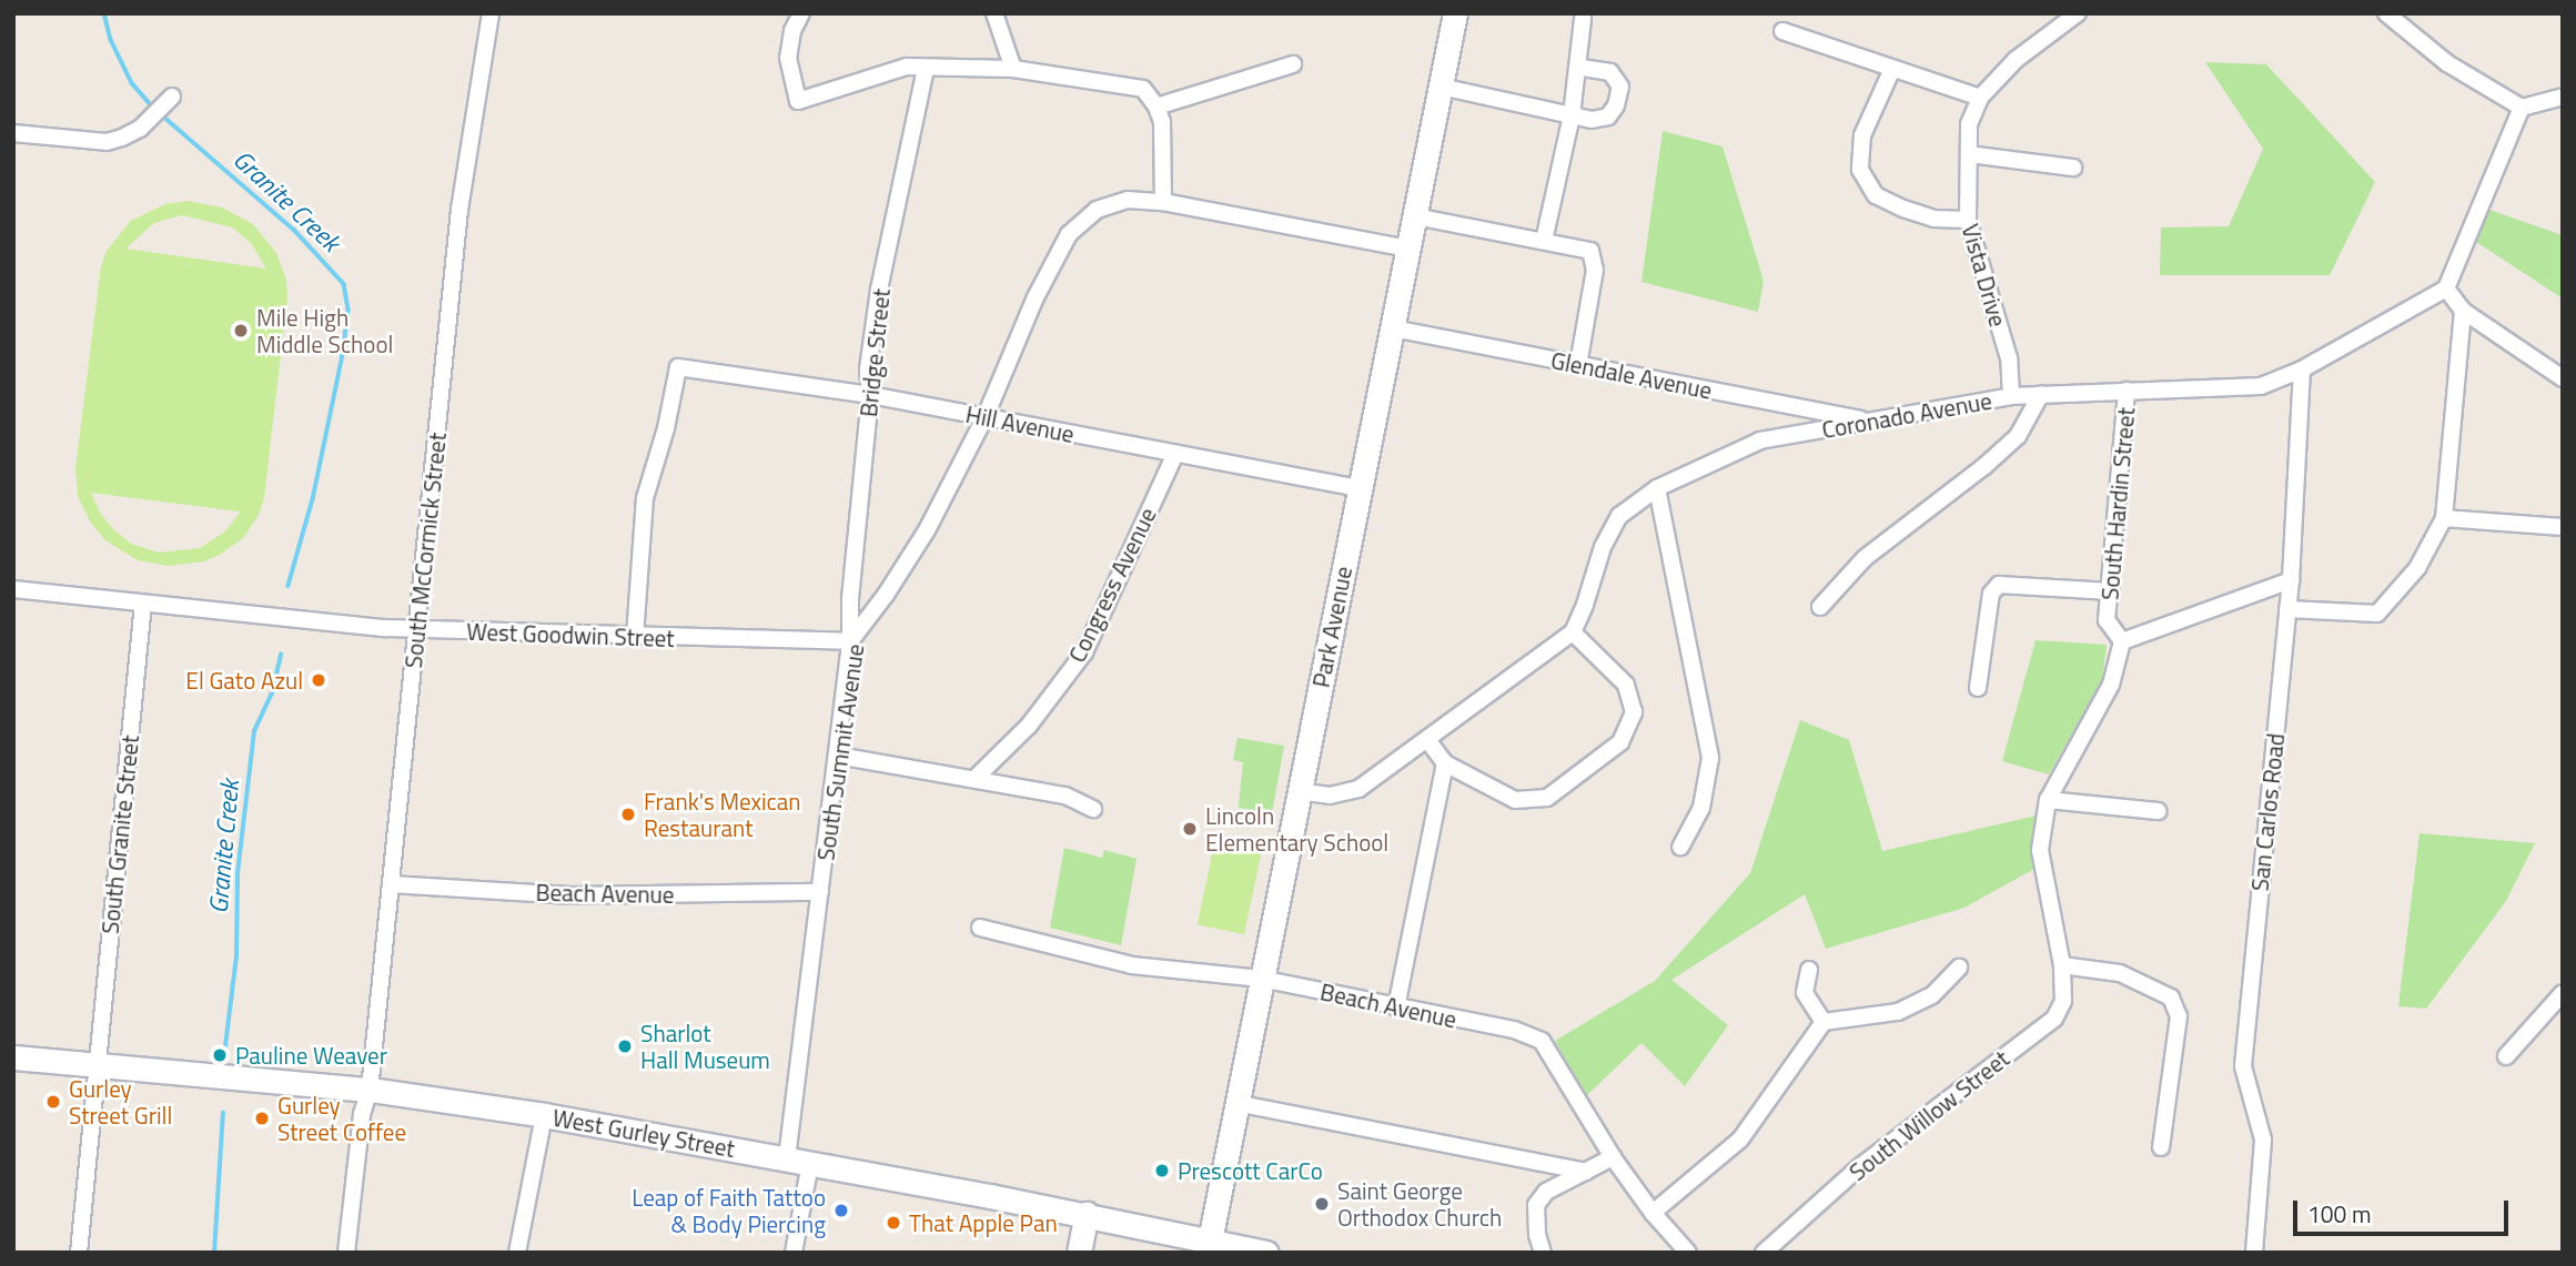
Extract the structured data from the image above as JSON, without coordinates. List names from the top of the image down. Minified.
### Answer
{"streets":{"main road":["Park Avenue","West Gurley Street"],"street":["Vista Drive","Bridge Street","Glendale Avenue","Coronado Avenue","Hill Avenue","South Hardin Street","South McCormick Street","Congress Avenue","West Goodwin Street","South Summit Avenue","San Carlos Road","South Granite Street","Beach Avenue","South Willow Street"]},"crossings":[["Vista Drive","Coronado Avenue"],["Bridge Street","Hill Avenue"],["Bridge Street","West Goodwin Street"],["Bridge Street","South Summit Avenue"],["Glendale Avenue","Coronado Avenue"],["Glendale Avenue","Park Avenue"],["Coronado Avenue","South Hardin Street"],["Coronado Avenue","San Carlos Road"],["Hill Avenue","Congress Avenue"],["Hill Avenue","Park Avenue"],["Hill Avenue","West Goodwin Street"],["Hill Avenue","South Summit Avenue"],["South McCormick Street","West Goodwin Street"],["South McCormick Street","Beach Avenue"],["South McCormick Street","West Gurley Street"],["Park Avenue","Beach Avenue"],["Park Avenue","West Gurley Street"],["West Goodwin Street","South Summit Avenue"],["West Goodwin Street","South Granite Street"],["South Summit Avenue","Beach Avenue"],["South Summit Avenue","West Gurley Street"],["South Granite Street","West Gurley Street"]],"water":["Granite Creek"],"places":["Mile High Middle School","El Gato Azul","Frank's Mexican Restaurant","Lincoln Elementary School","Sharlot Hall Museum","Pauline Weaver","Gurley Street Grill","Gurley Street Coffee","Prescott CarCo","Saint George Orthodox Church","Leap of Faith Tattoo & Body Piercing","That Apple Pan"],"scale_bar":"100 m"}
